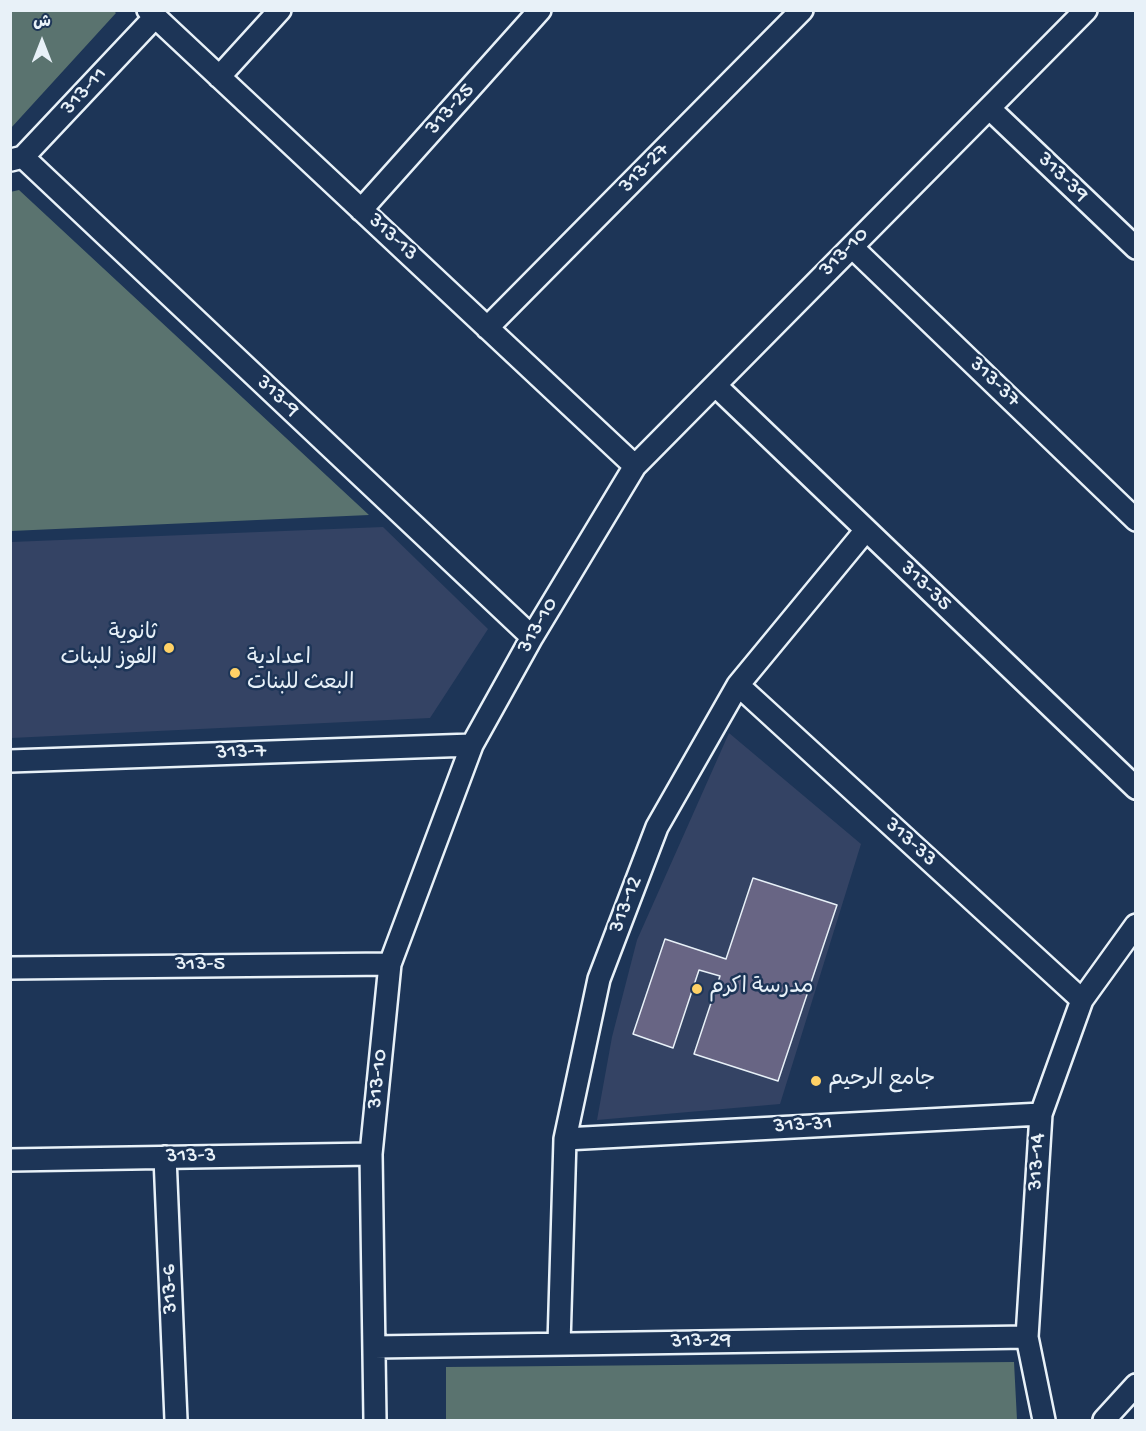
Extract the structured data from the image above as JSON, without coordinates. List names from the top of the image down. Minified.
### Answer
{"streets":{"street":["313-11","313-25","313-27","313-39","313-13","313-10","313-37","313-9","313-35","313-7","313-33","313-12","313-5","313-31","313-3","313-14","313-6","313-29"]},"crossings":[["313-11","313-13"],["313-11","313-9"],["313-25","313-13"],["313-27","313-13"],["313-39","313-10"],["313-13","313-10"],["313-10","313-37"],["313-10","313-9"],["313-10","313-35"],["313-10","313-7"],["313-10","313-5"],["313-10","313-3"],["313-10","313-29"],["313-35","313-12"],["313-33","313-12"],["313-33","313-14"],["313-12","313-31"],["313-12","313-29"],["313-31","313-14"],["313-3","313-6"],["313-14","313-29"]],"places":["ثانوية الفوز للبنات","اعدادية البعث للبنات","مدرسة اكرم","جامع الرحيم"],"north":"top"}
